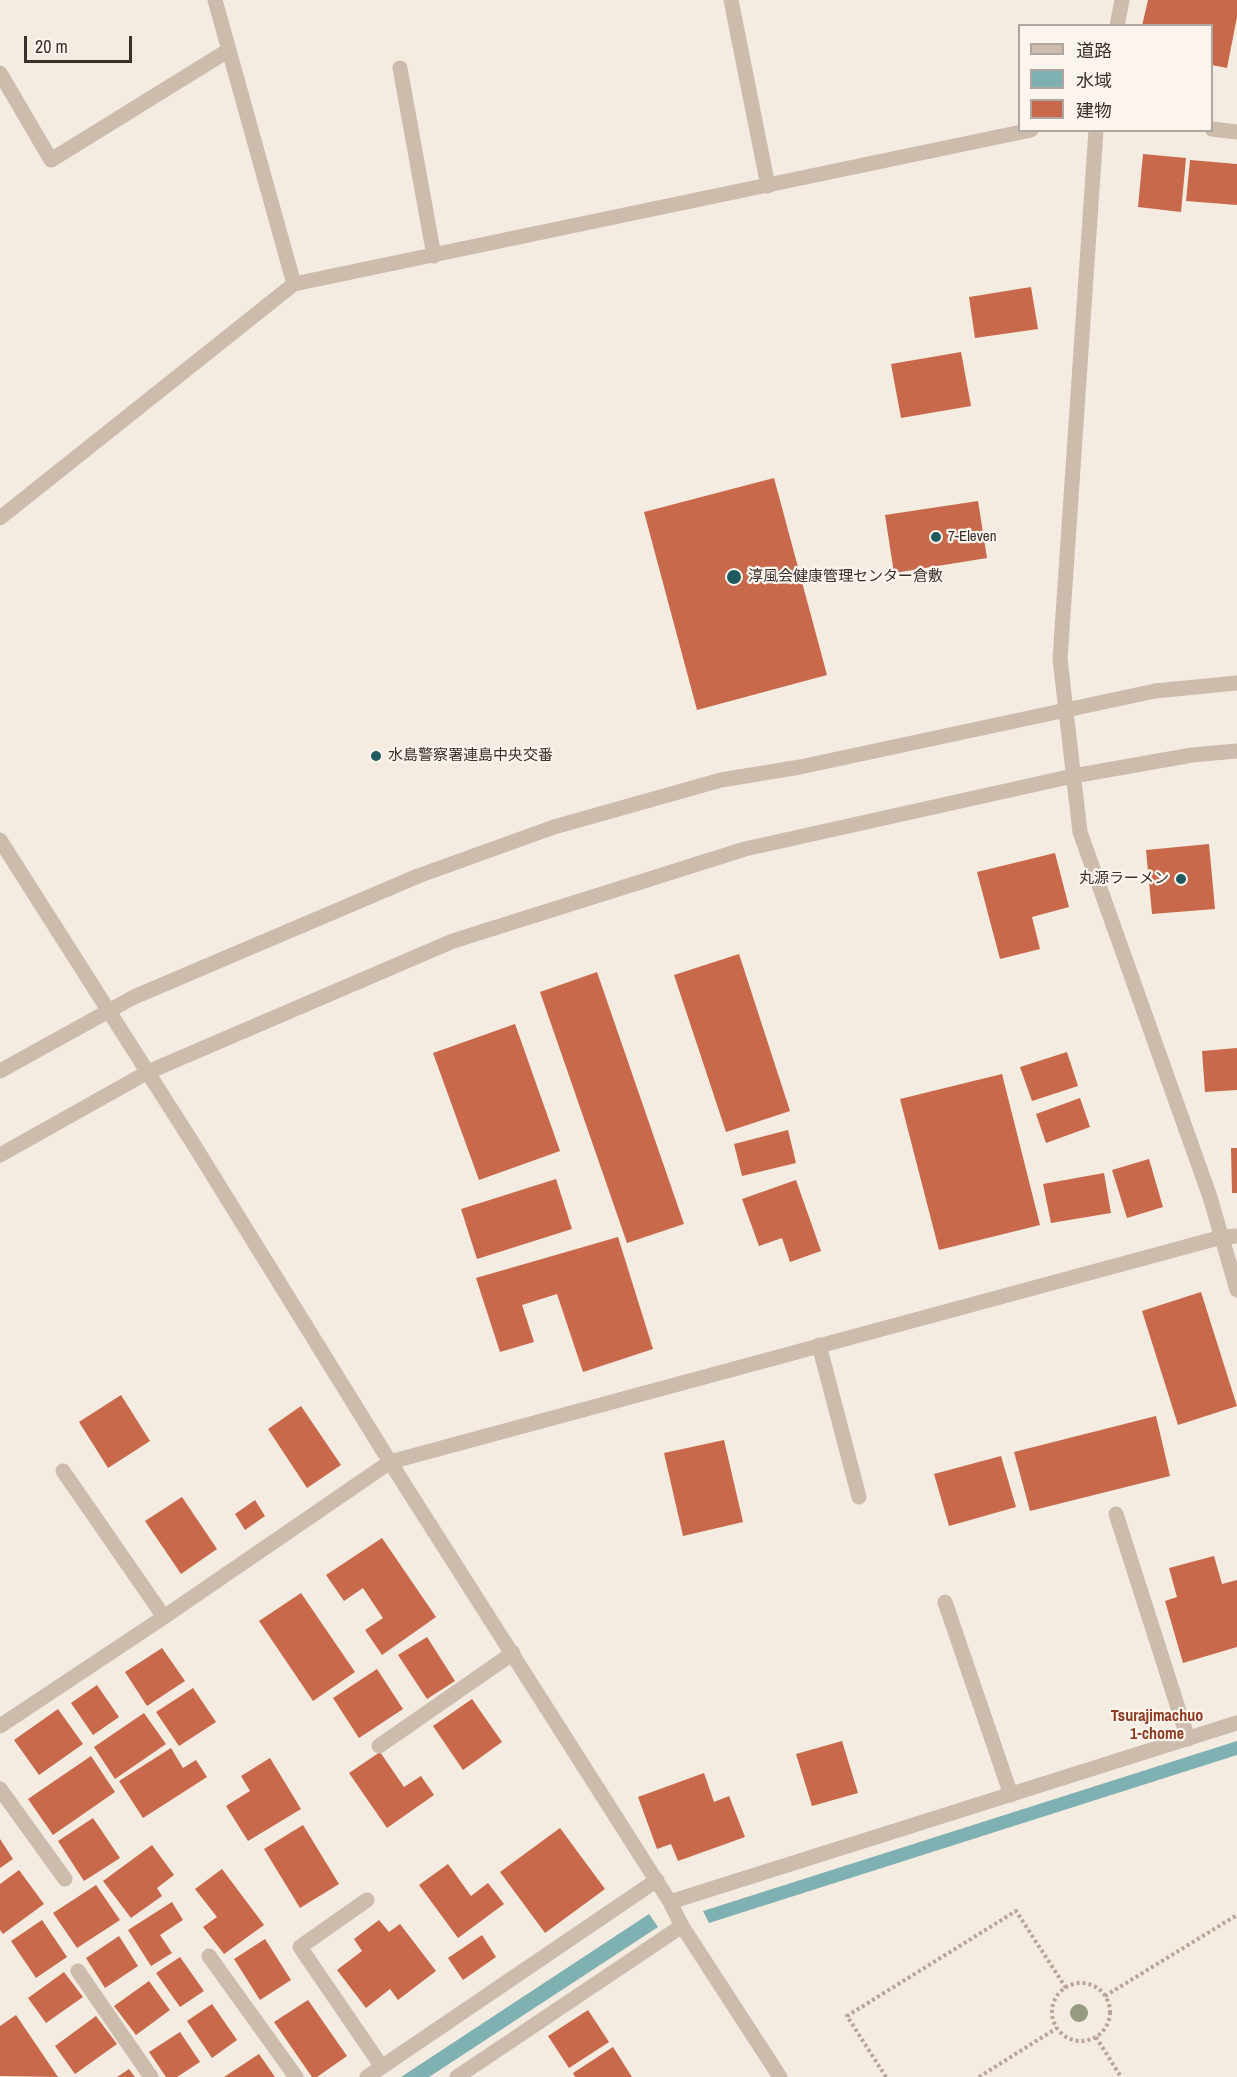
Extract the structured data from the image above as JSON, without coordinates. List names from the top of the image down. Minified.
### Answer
{"districts":["Tsurajimachuo 1-chome"],"places":["7-Eleven","淳風会健康管理センター倉敷","水島警察署連島中央交番","丸源ラーメン"],"legend":["道路","水域","建物"],"scale_bar":"20 m"}
